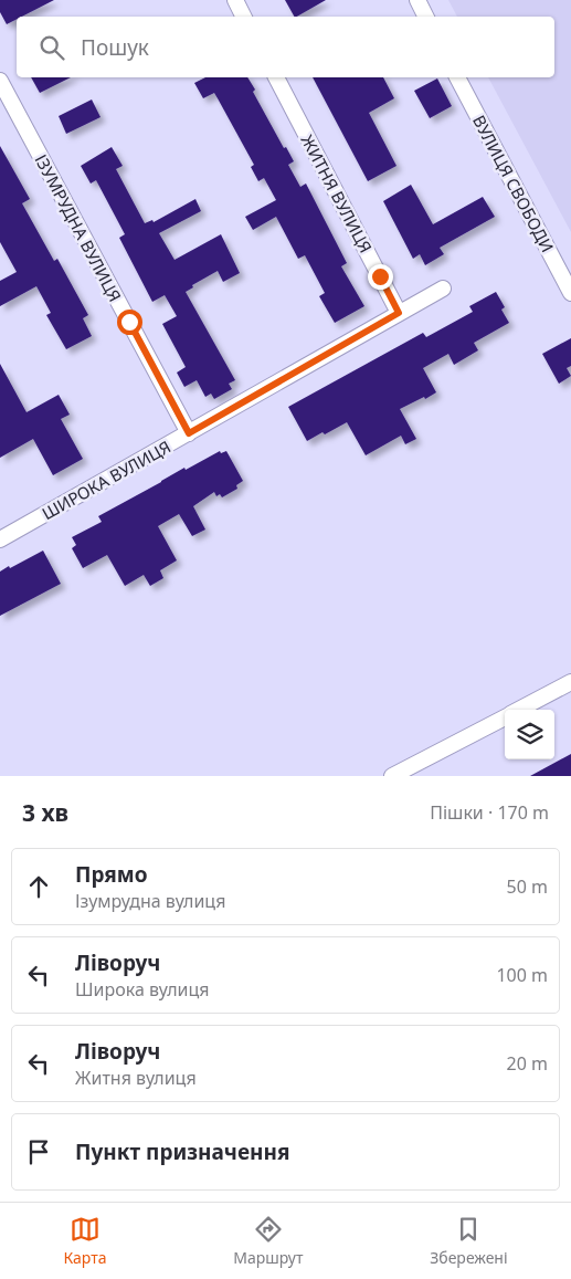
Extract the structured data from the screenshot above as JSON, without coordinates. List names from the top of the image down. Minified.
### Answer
{"streets":{"street":["ВУЛИЦЯ СВОБОДИ","ЖИТНЯ ВУЛИЦЯ","ІЗУМРУДНА ВУЛИЦЯ","ШИРОКА ВУЛИЦЯ"]},"crossings":[["ЖИТНЯ ВУЛИЦЯ","ШИРОКА ВУЛИЦЯ"],["ІЗУМРУДНА ВУЛИЦЯ","ШИРОКА ВУЛИЦЯ"]],"page":{"search":"Пошук","heading":["3 хв","Пішки · 170 m"],"list":[["Прямо","Ізумрудна вулиця","50 m"],["Ліворуч","Широка вулиця","100 m"],["Ліворуч","Житня вулиця","20 m"],"Пункт призначення"],"nav":["Карта","Маршрут","Збережені"]}}
